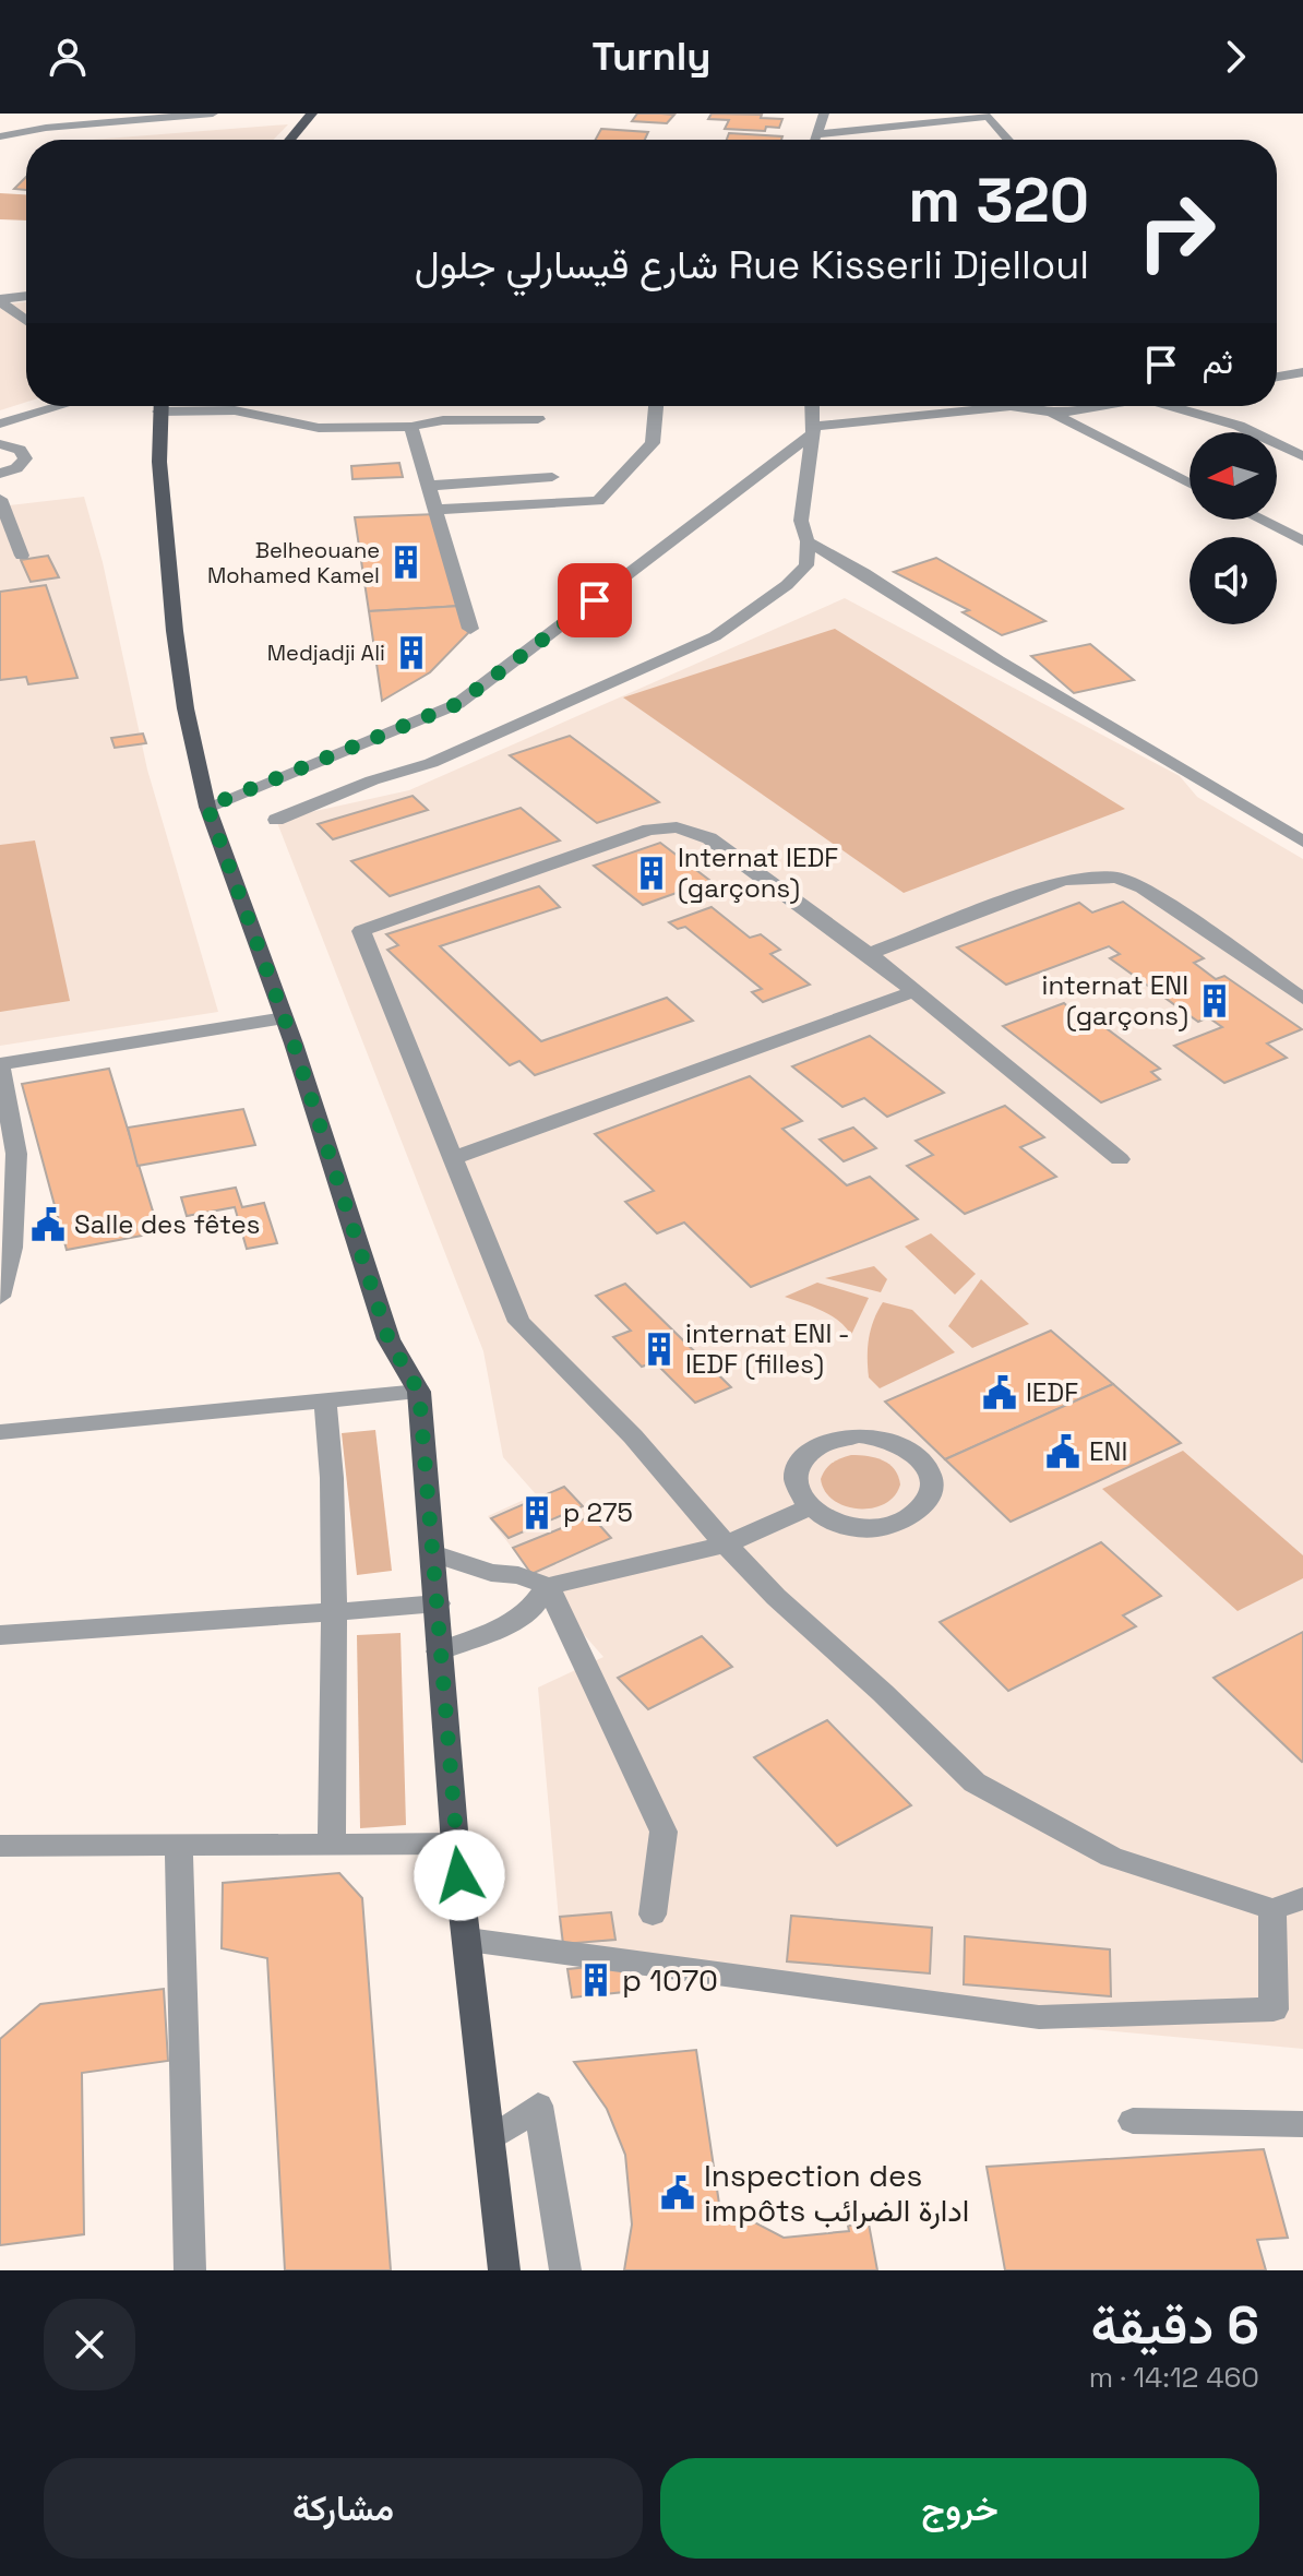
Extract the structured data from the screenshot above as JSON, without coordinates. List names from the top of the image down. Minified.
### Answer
{"places":{"building":["Belheouane Mohamed Kamel","Medjadji Ali","Internat IEDF (garçons)","internat ENI (garçons)","internat ENI - IEDF (filles)","p 275","p 1070"],"public building":["Salle des fêtes","IEDF","ENI","Inspection des impôts ادارة الضرائب"]},"north":"left","page":{"header":"Turnly","turn":["320 m","Rue Kisserli Djelloul شارع قيسارلي جلول"],"then":"ثم","heading":["6 دقيقة","460 m · 14:12"],"buttons":["خروج","مشاركة"]}}
